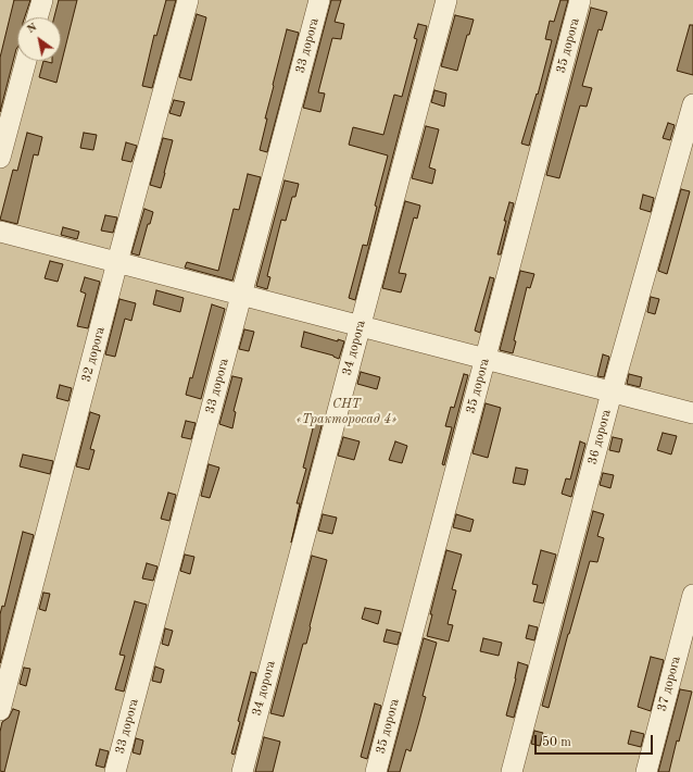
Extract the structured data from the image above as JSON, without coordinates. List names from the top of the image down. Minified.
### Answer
{"streets":{"street":["33 дорога","35 дорога","34 дорога","32 дорога","36 дорога","37 дорога"]},"parks":["СНТ «Тракторосад 4»"],"scale_bar":"50 m","north":"top left"}
